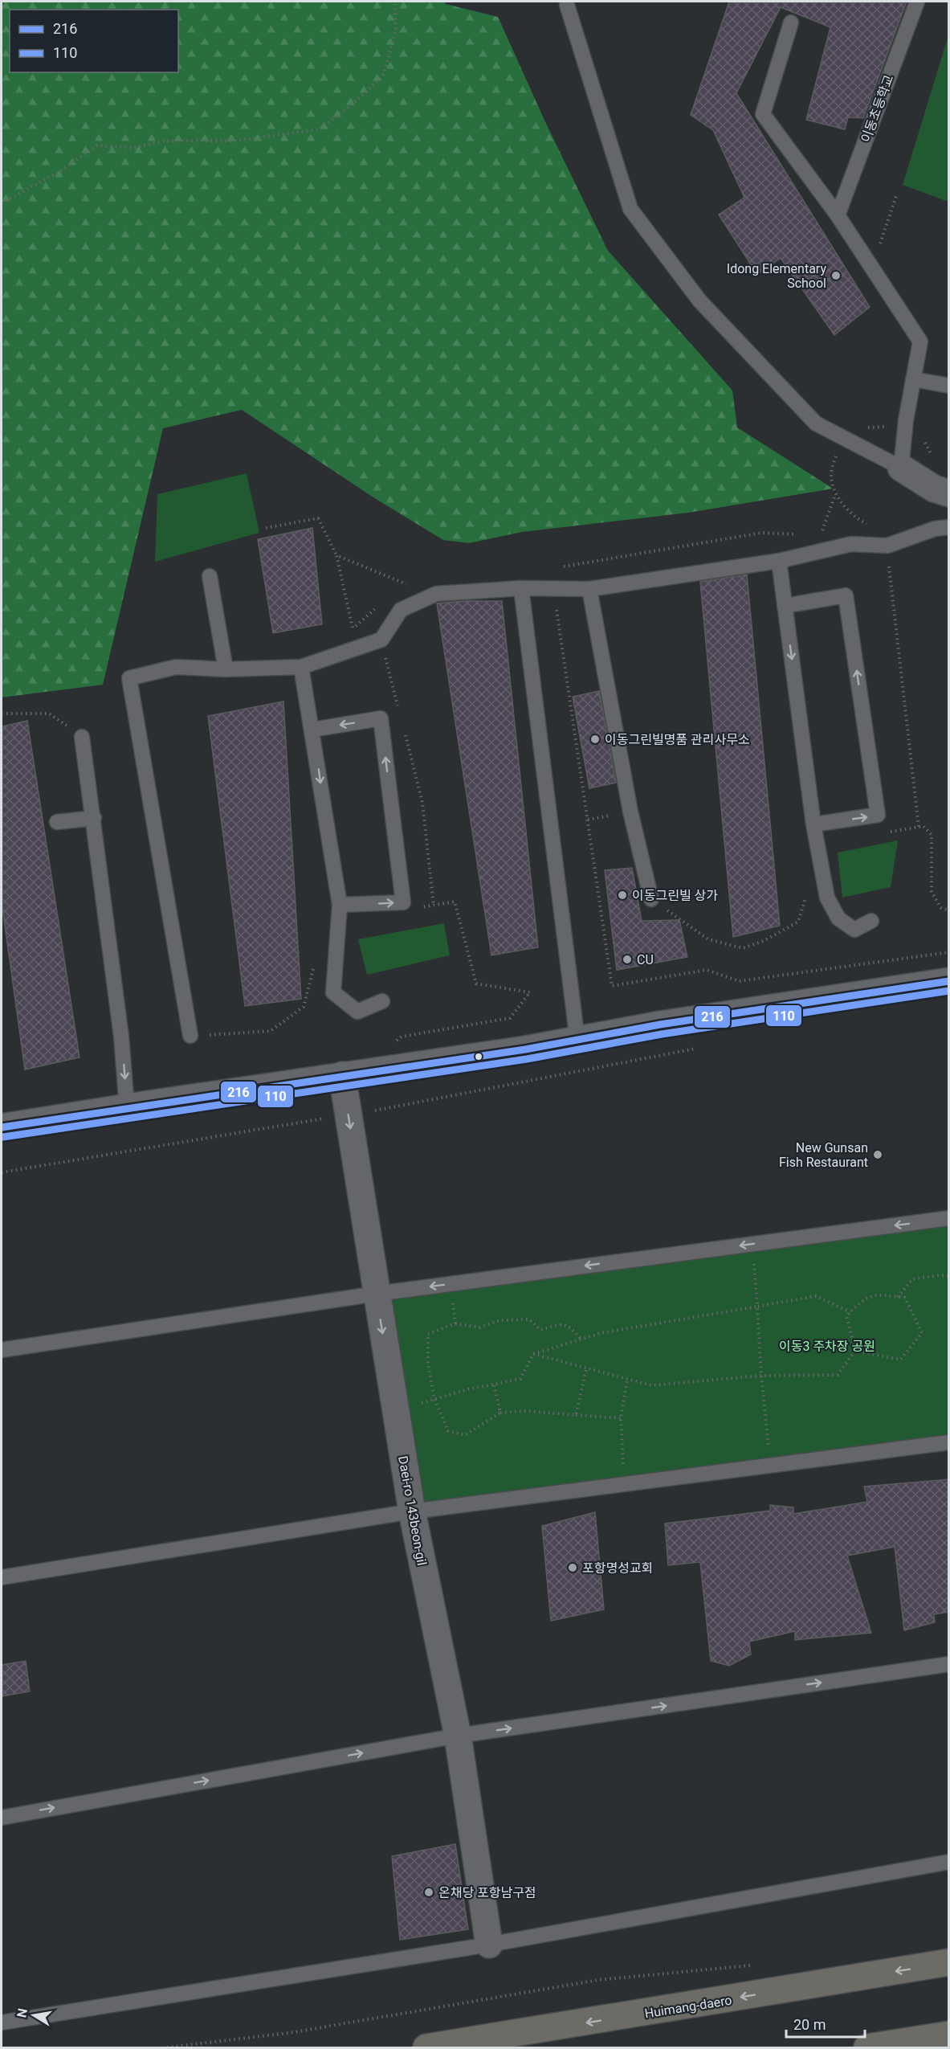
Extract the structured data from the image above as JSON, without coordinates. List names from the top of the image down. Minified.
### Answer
{"streets":{"main road":["Huimang-daero"],"street":["Daei-ro 143beon-gil"],"lane":["이동초등학교"]},"one_way":["Daei-ro 143beon-gil","Huimang-daero"],"parks":["이동3 주차장 공원"],"places":["Idong Elementary School","이동그린빌명품 관리사무소","이동그린빌 상가","CU","New Gunsan Fish Restaurant","포항명성교회","온채당 포항남구점"],"lines":["transit line 216","transit line 110"],"legend":["216","110"],"scale_bar":"20 m","north":"left"}
